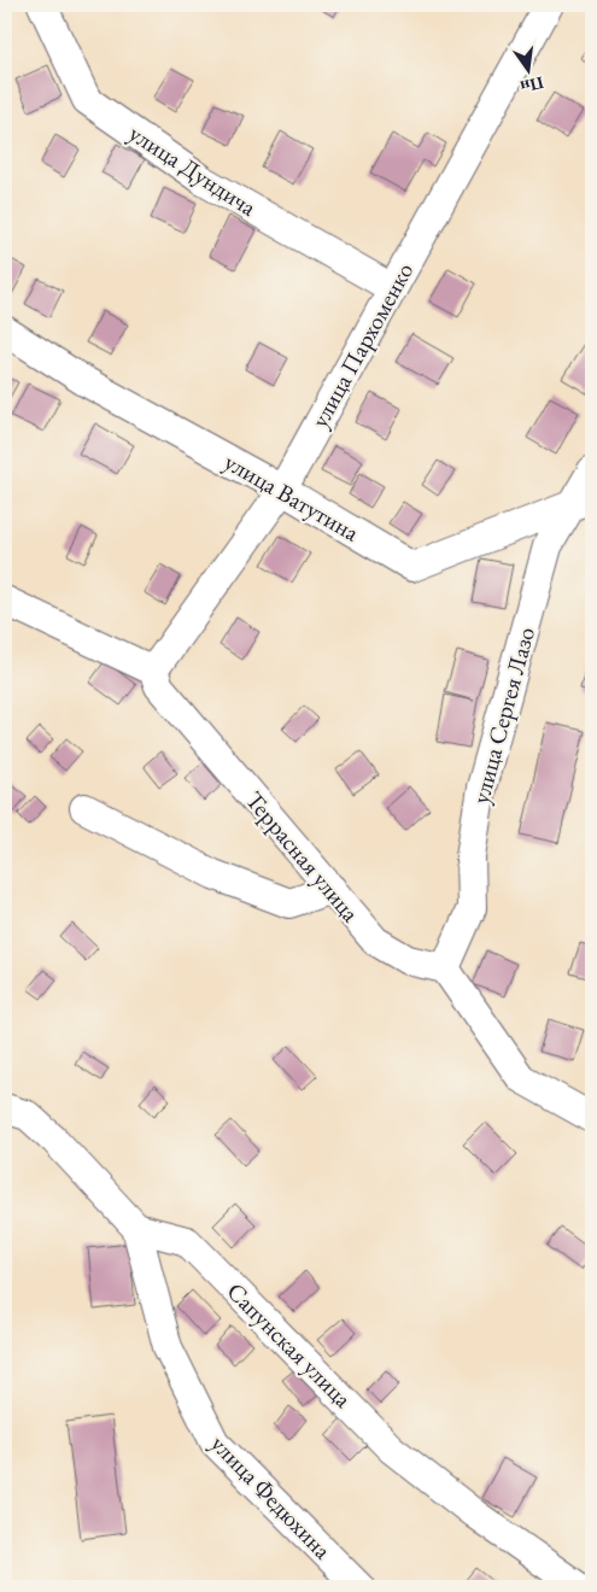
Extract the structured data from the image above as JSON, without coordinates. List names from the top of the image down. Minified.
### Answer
{"streets":{"street":["улица Дундича","улица Пархоменко","улица Ватутина","улица Сергея Лазо","Террасная улица","Сапунская улица","улица Федюхина"]},"crossings":[["улица Дундича","улица Пархоменко"],["улица Пархоменко","улица Ватутина"],["улица Пархоменко","Террасная улица"],["улица Ватутина","улица Сергея Лазо"],["улица Сергея Лазо","Террасная улица"],["Сапунская улица","улица Федюхина"]],"north":"bottom"}
